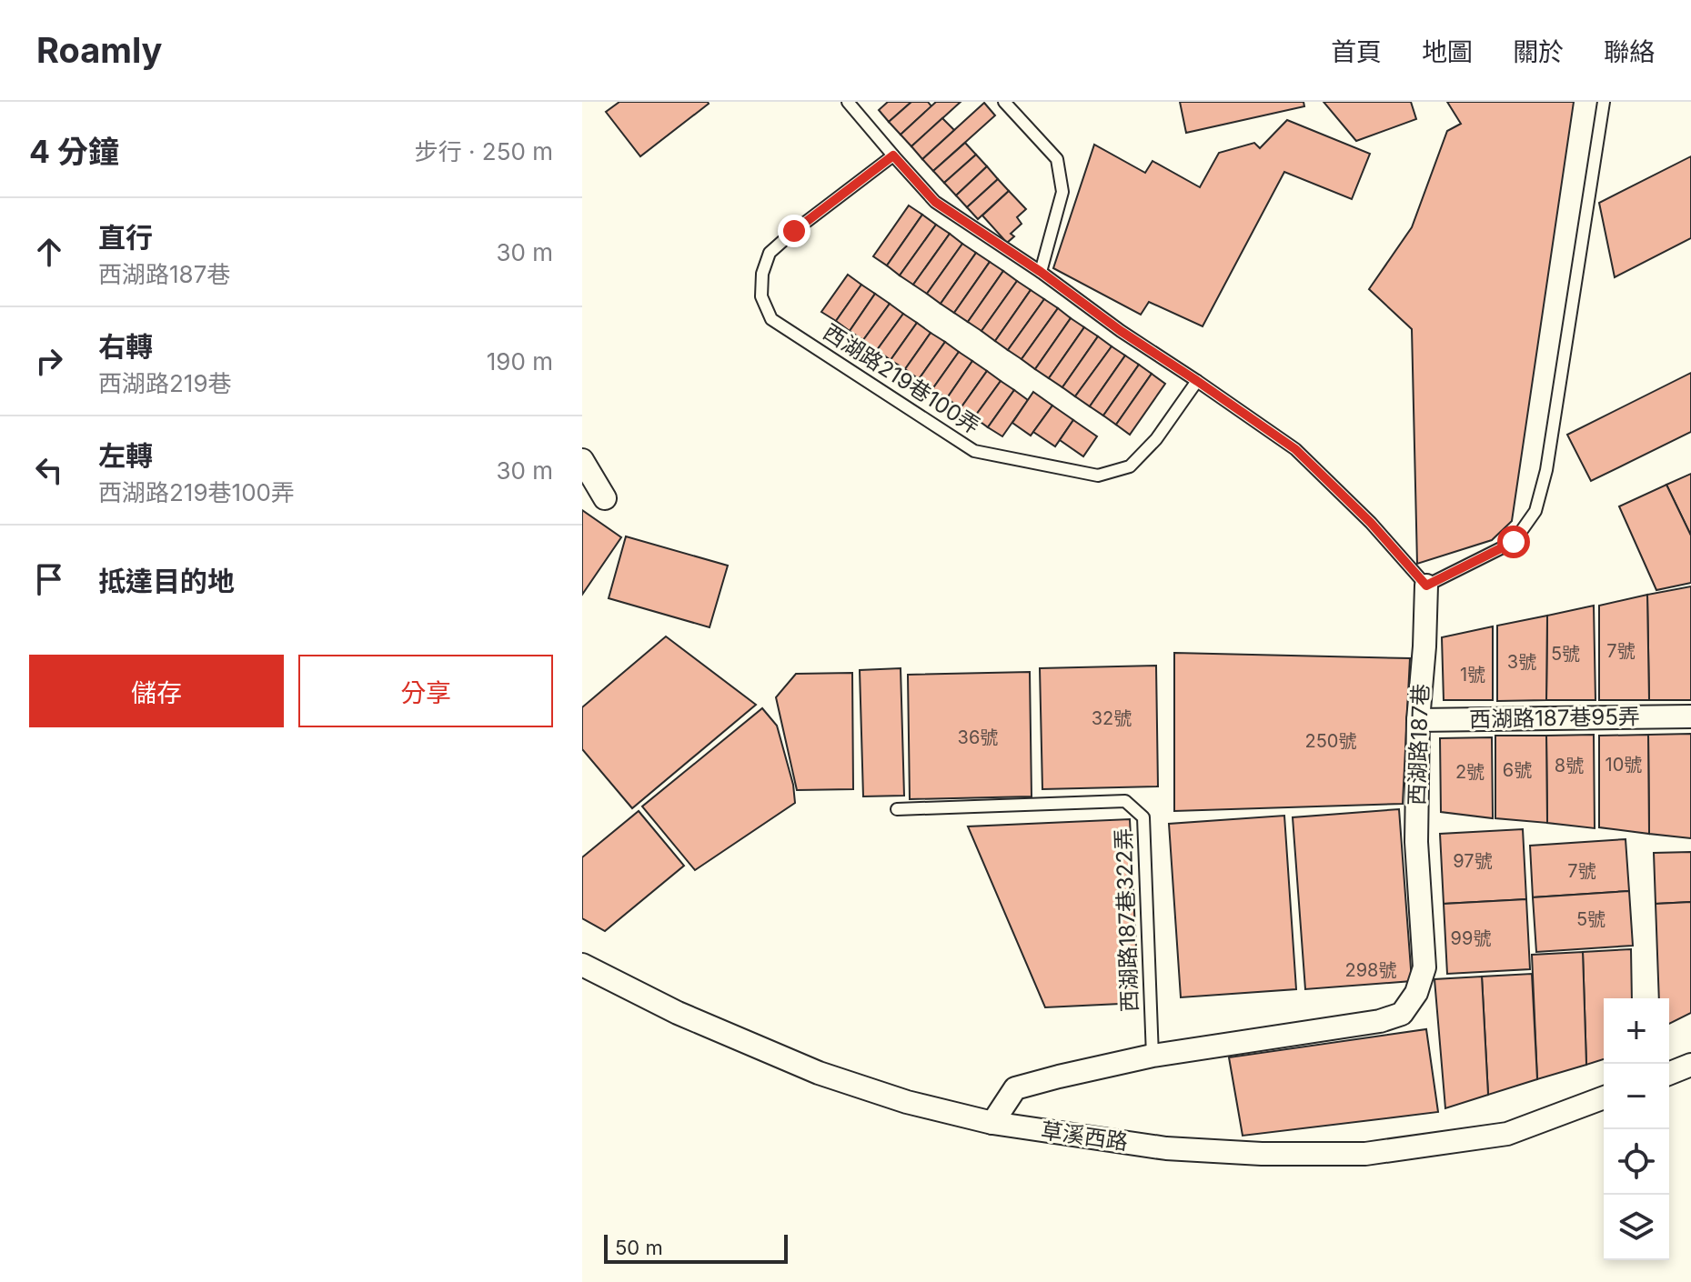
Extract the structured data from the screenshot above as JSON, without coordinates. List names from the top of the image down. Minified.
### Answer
{"streets":{"street":["西湖路187巷95弄","西湖路187巷","草溪西路"],"lane":["西湖路219巷100弄","西湖路187巷322弄"]},"crossings":[["西湖路187巷95弄","西湖路187巷"],["西湖路187巷","西湖路187巷322弄"],["西湖路187巷","草溪西路"]],"house_numbers":["7號","5號","3號","1號","32號","36號","250號","10號","8號","6號","2號","97號","7號","5號","99號","298號"],"scale_bar":"50 m","page":{"header":"Roamly","nav":["首頁","地圖","關於","聯絡"],"heading":["4 分鐘","步行 · 250 m"],"list":[["直行","西湖路187巷","30 m"],["右轉","西湖路219巷","190 m"],["左轉","西湖路219巷100弄","30 m"],"抵達目的地"],"buttons":["儲存","分享"],"map_buttons":["+","−"],"scale":"50 m"}}
